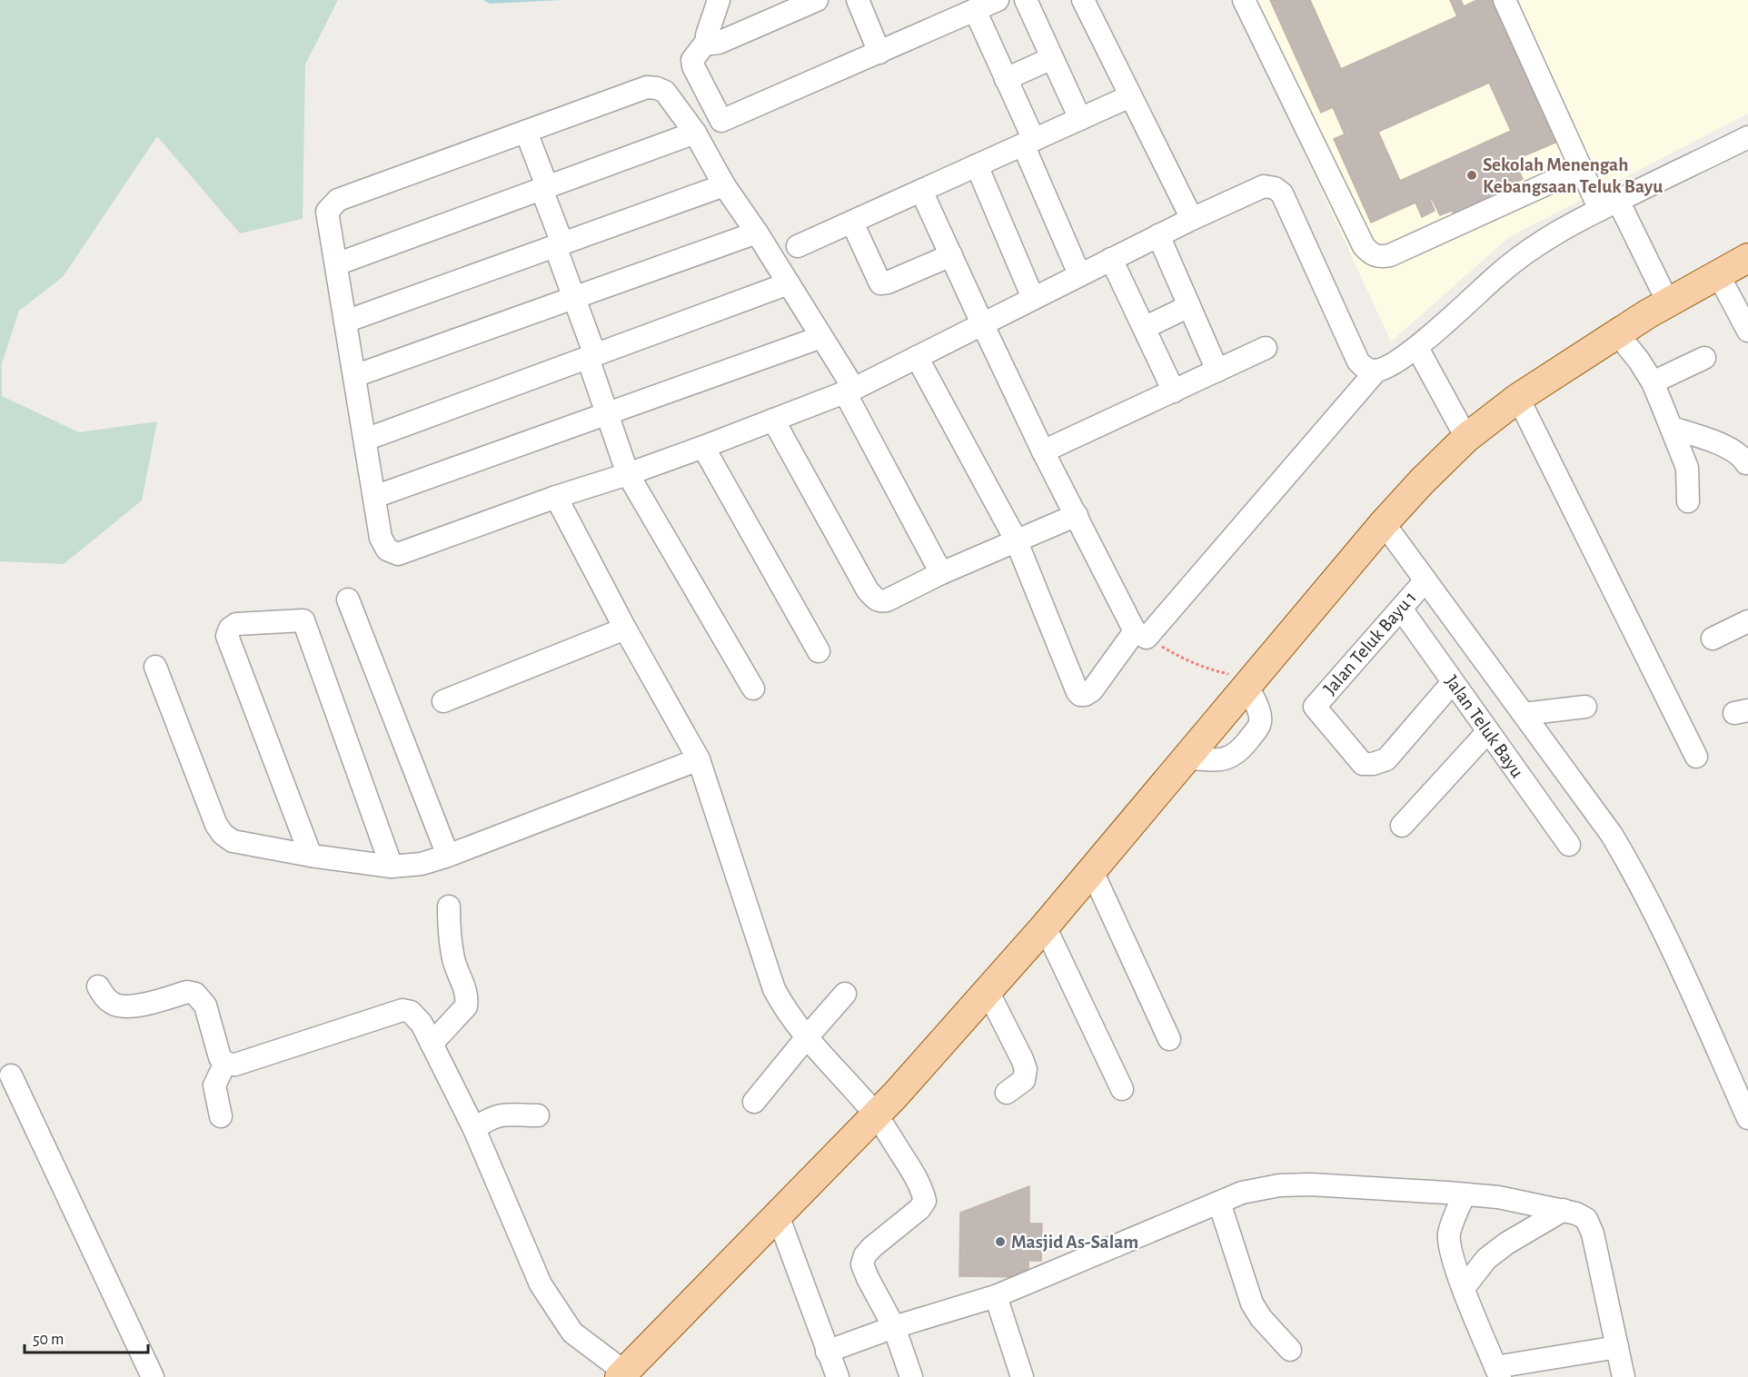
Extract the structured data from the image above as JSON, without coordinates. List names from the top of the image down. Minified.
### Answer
{"streets":{"street":["Jalan Teluk Bayu 1","Jalan Teluk Bayu"]},"crossings":[["Jalan Teluk Bayu 1","Jalan Teluk Bayu"]],"places":["Sekolah Menengah Kebangsaan Teluk Bayu","Masjid As-Salam"],"scale_bar":"50 m"}
